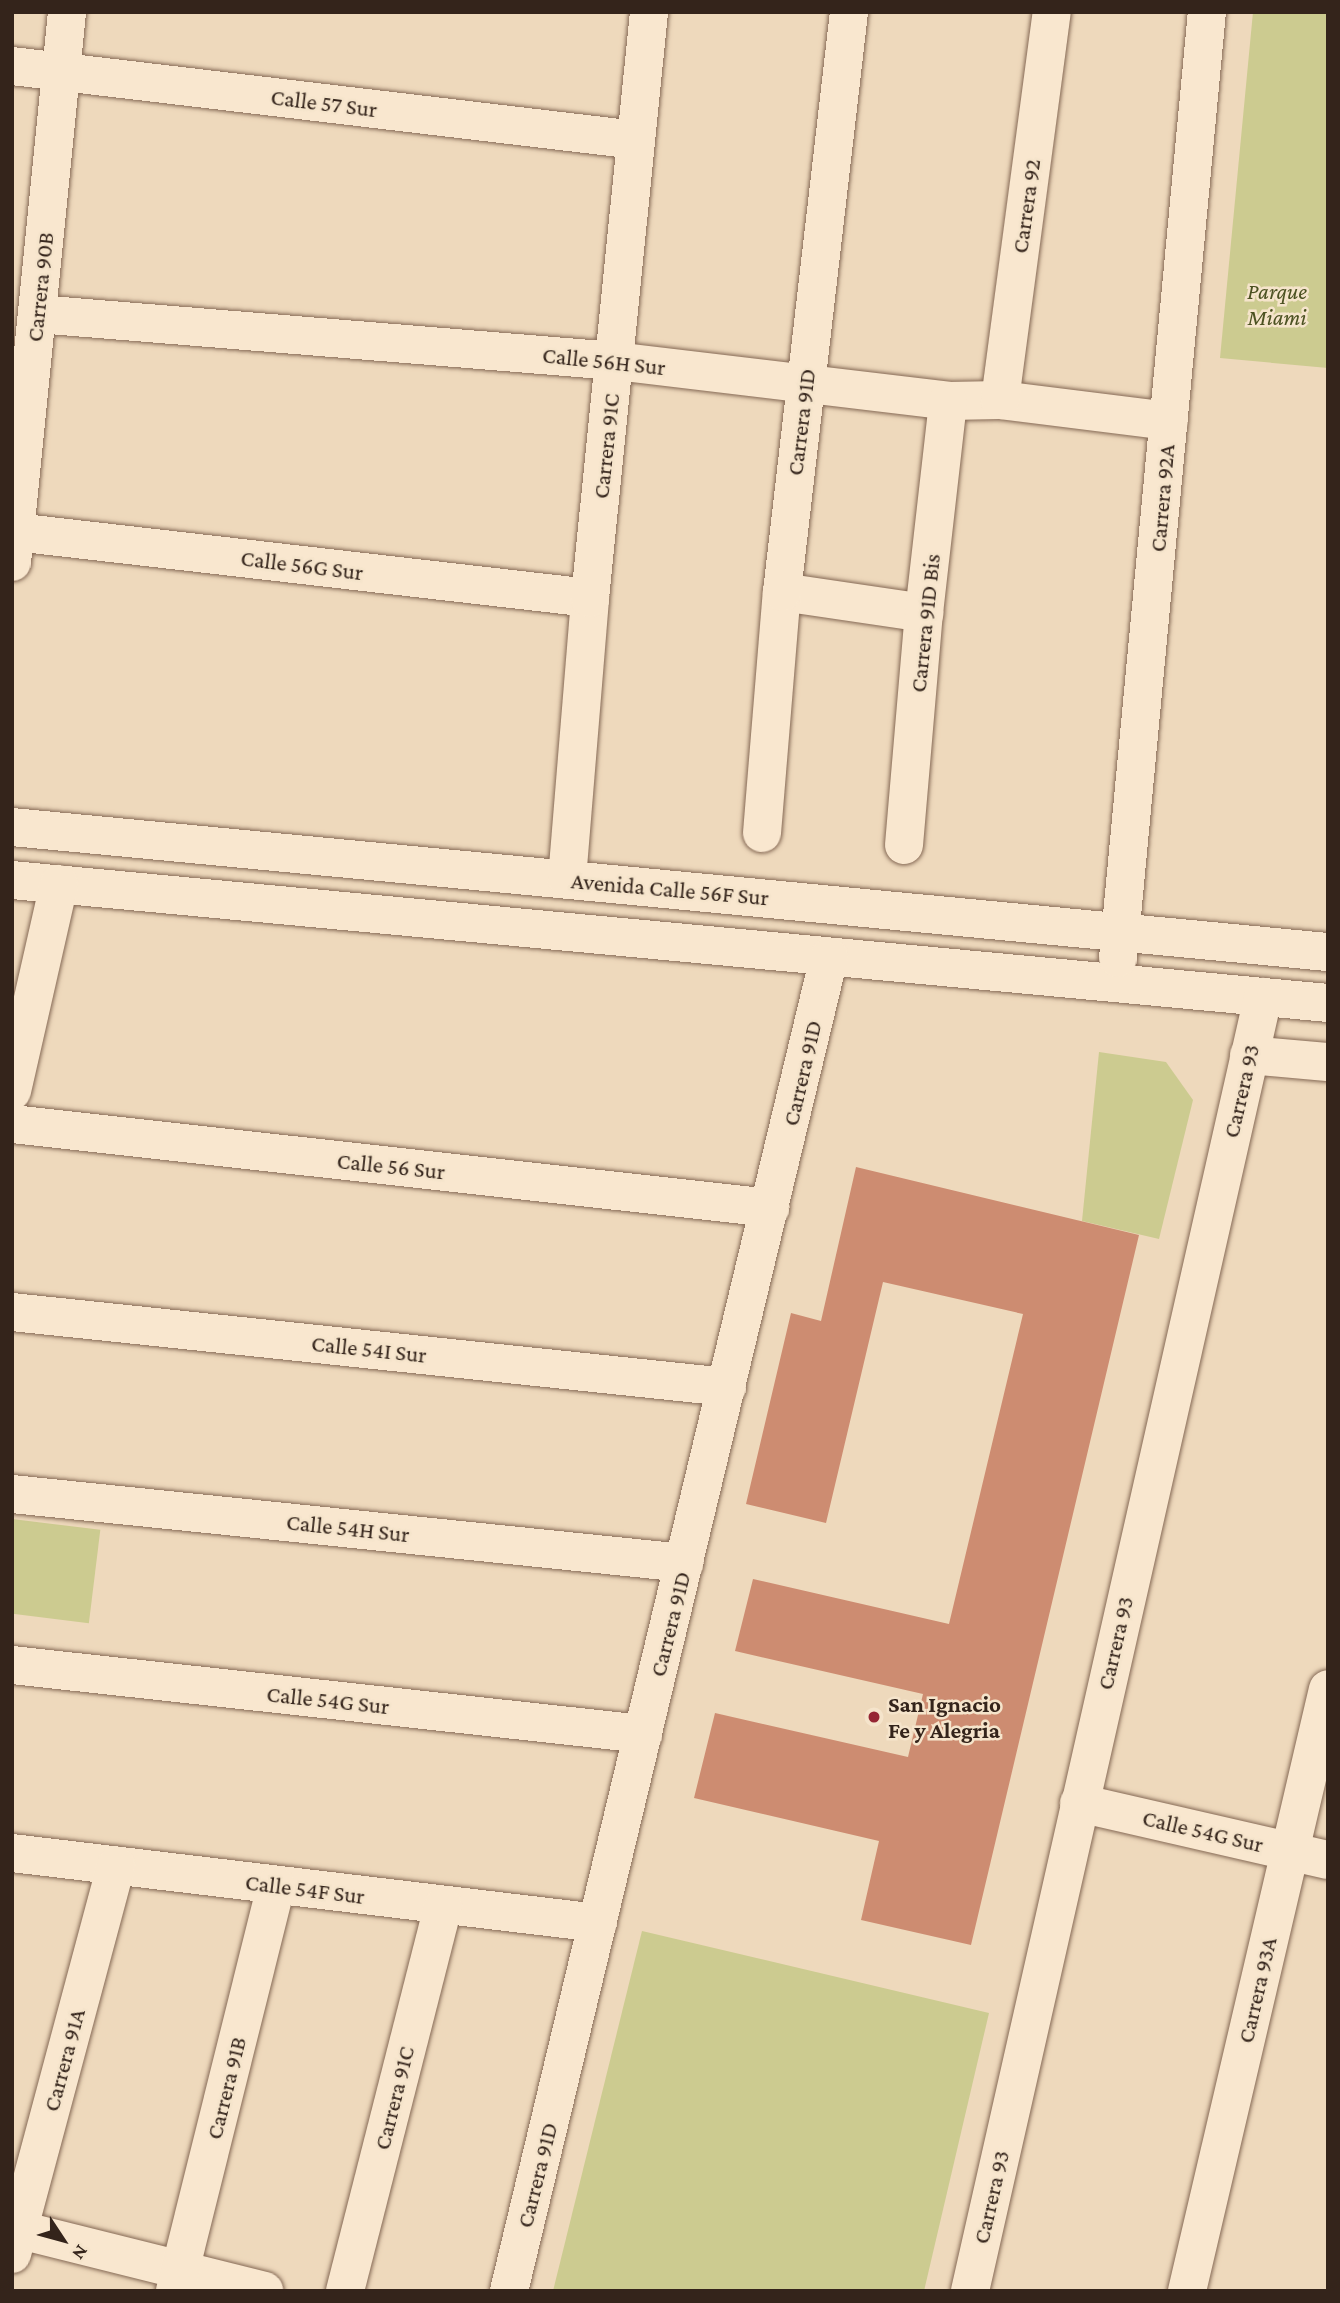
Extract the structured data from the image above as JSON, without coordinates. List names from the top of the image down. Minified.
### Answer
{"streets":{"street":["Calle 57 Sur","Carrera 92","Carrera 90B","Calle 56H Sur","Carrera 91D","Carrera 91C","Carrera 92A","Calle 56G Sur","Carrera 91D Bis","Avenida Calle 56F Sur","Carrera 93","Calle 56 Sur","Calle 54I Sur","Calle 54H Sur","Calle 54G Sur","Calle 54F Sur","Carrera 93A","Carrera 91A","Carrera 91B"]},"crossings":[["Calle 57 Sur","Carrera 90B"],["Calle 57 Sur","Carrera 91C"],["Carrera 92","Calle 56H Sur"],["Carrera 90B","Calle 56H Sur"],["Carrera 90B","Calle 56G Sur"],["Calle 56H Sur","Carrera 91D"],["Calle 56H Sur","Carrera 91C"],["Calle 56H Sur","Carrera 92A"],["Calle 56H Sur","Carrera 91D Bis"],["Carrera 91D","Calle 56 Sur"],["Carrera 91D","Calle 54I Sur"],["Carrera 91D","Calle 54H Sur"],["Carrera 91D","Calle 54G Sur"],["Carrera 91D","Calle 54F Sur"],["Carrera 91C","Calle 56G Sur"],["Carrera 91C","Avenida Calle 56F Sur"],["Carrera 91C","Calle 54F Sur"],["Carrera 92A","Avenida Calle 56F Sur"],["Carrera 93","Calle 54G Sur"],["Calle 54G Sur","Carrera 93A"],["Calle 54F Sur","Carrera 91A"],["Calle 54F Sur","Carrera 91B"]],"parks":["Parque Miami"],"places":["San Ignacio Fe y Alegria"],"north":"bottom right"}
